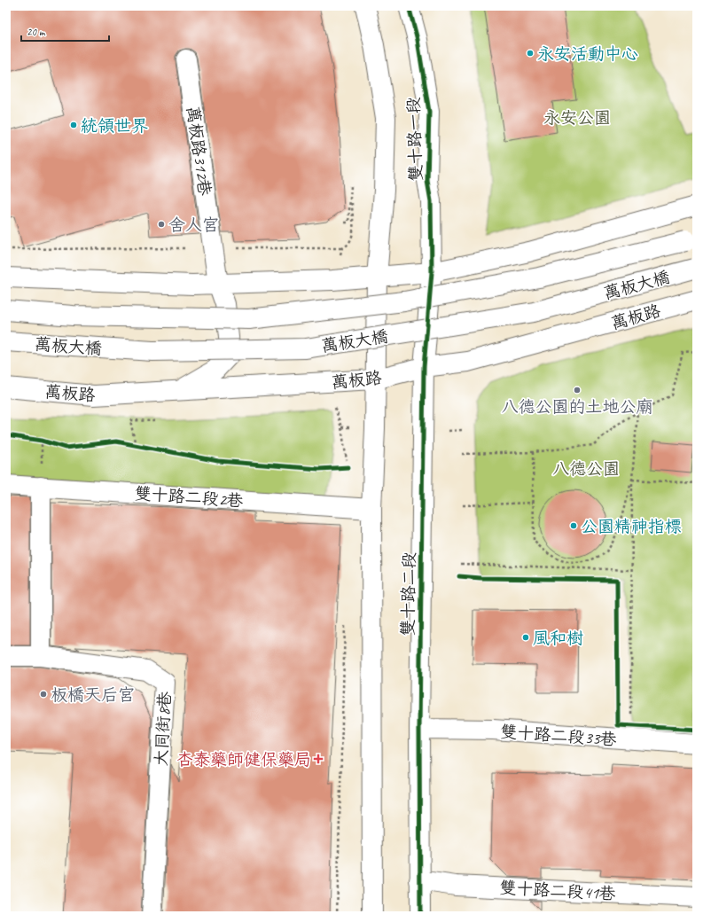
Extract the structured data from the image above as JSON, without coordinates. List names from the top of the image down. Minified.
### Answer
{"streets":{"street":["雙十路一段","萬板路312巷","萬板大橋","萬板路","雙十路二段2巷","雙十路二段","大同街8巷","雙十路二段33巷","雙十路二段41巷"]},"crossings":[["雙十路一段","雙十路二段"],["萬板路312巷","萬板路"],["萬板路","雙十路二段"],["雙十路二段2巷","雙十路二段"],["雙十路二段","雙十路二段33巷"],["雙十路二段","雙十路二段41巷"]],"parks":["永安公園","八德公園"],"places":{"other":["永安活動中心","統領世界","舍人宮","八德公園的土地公廟","公園精神指標","風和樹","板橋天后宮"],"health":["杏泰藥師健保藥局"]},"scale_bar":"20 m"}
